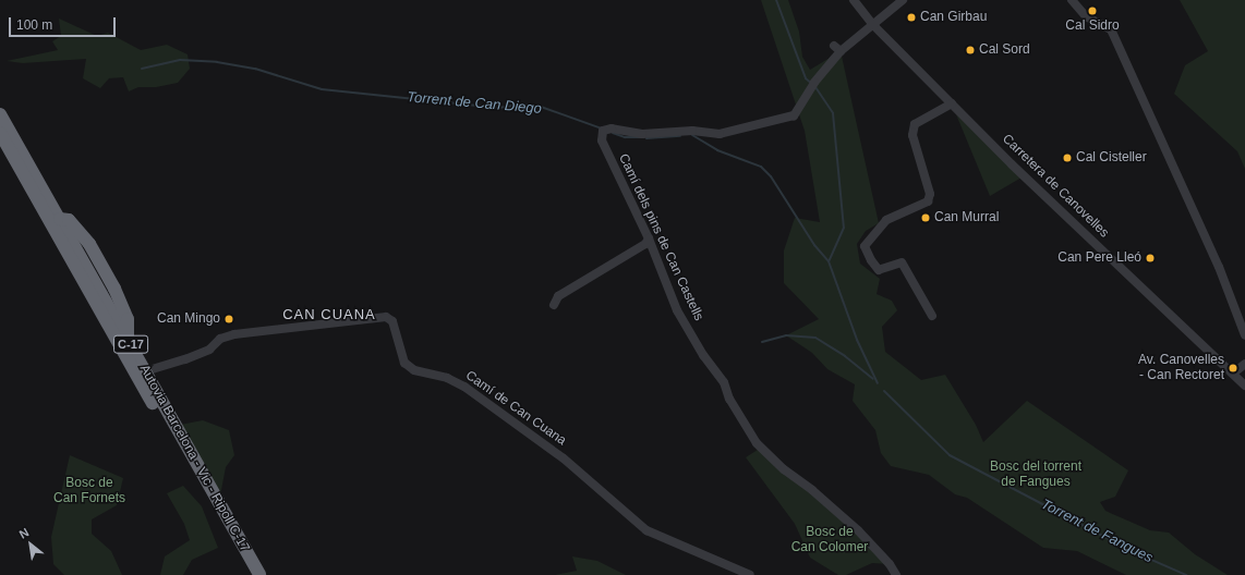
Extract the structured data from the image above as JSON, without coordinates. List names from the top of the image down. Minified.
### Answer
{"streets":{"highway":["C-17","Autovia Barcelona - Vic - Ripoll C-17"],"street":["Carretera de Canovelles","Camí dels pins de Can Castells","Camí de Can Cuana"]},"crossings":[["Carretera de Canovelles","Camí dels pins de Can Castells"],["Camí de Can Cuana","Autovia Barcelona - Vic - Ripoll C-17"]],"districts":["CAN CUANA"],"water":["Torrent de Can Diego","Torrent de Fangues"],"parks":["Bosc del torrent de Fangues","Bosc de Can Fornets","Bosc de Can Colomer"],"places":["Cal Sidro","Can Girbau","Cal Sord","Cal Cisteller","Can Murral","Can Pere Lleó","Can Mingo","Av. Canovelles - Can Rectoret"],"scale_bar":"100 m","north":"top left"}
